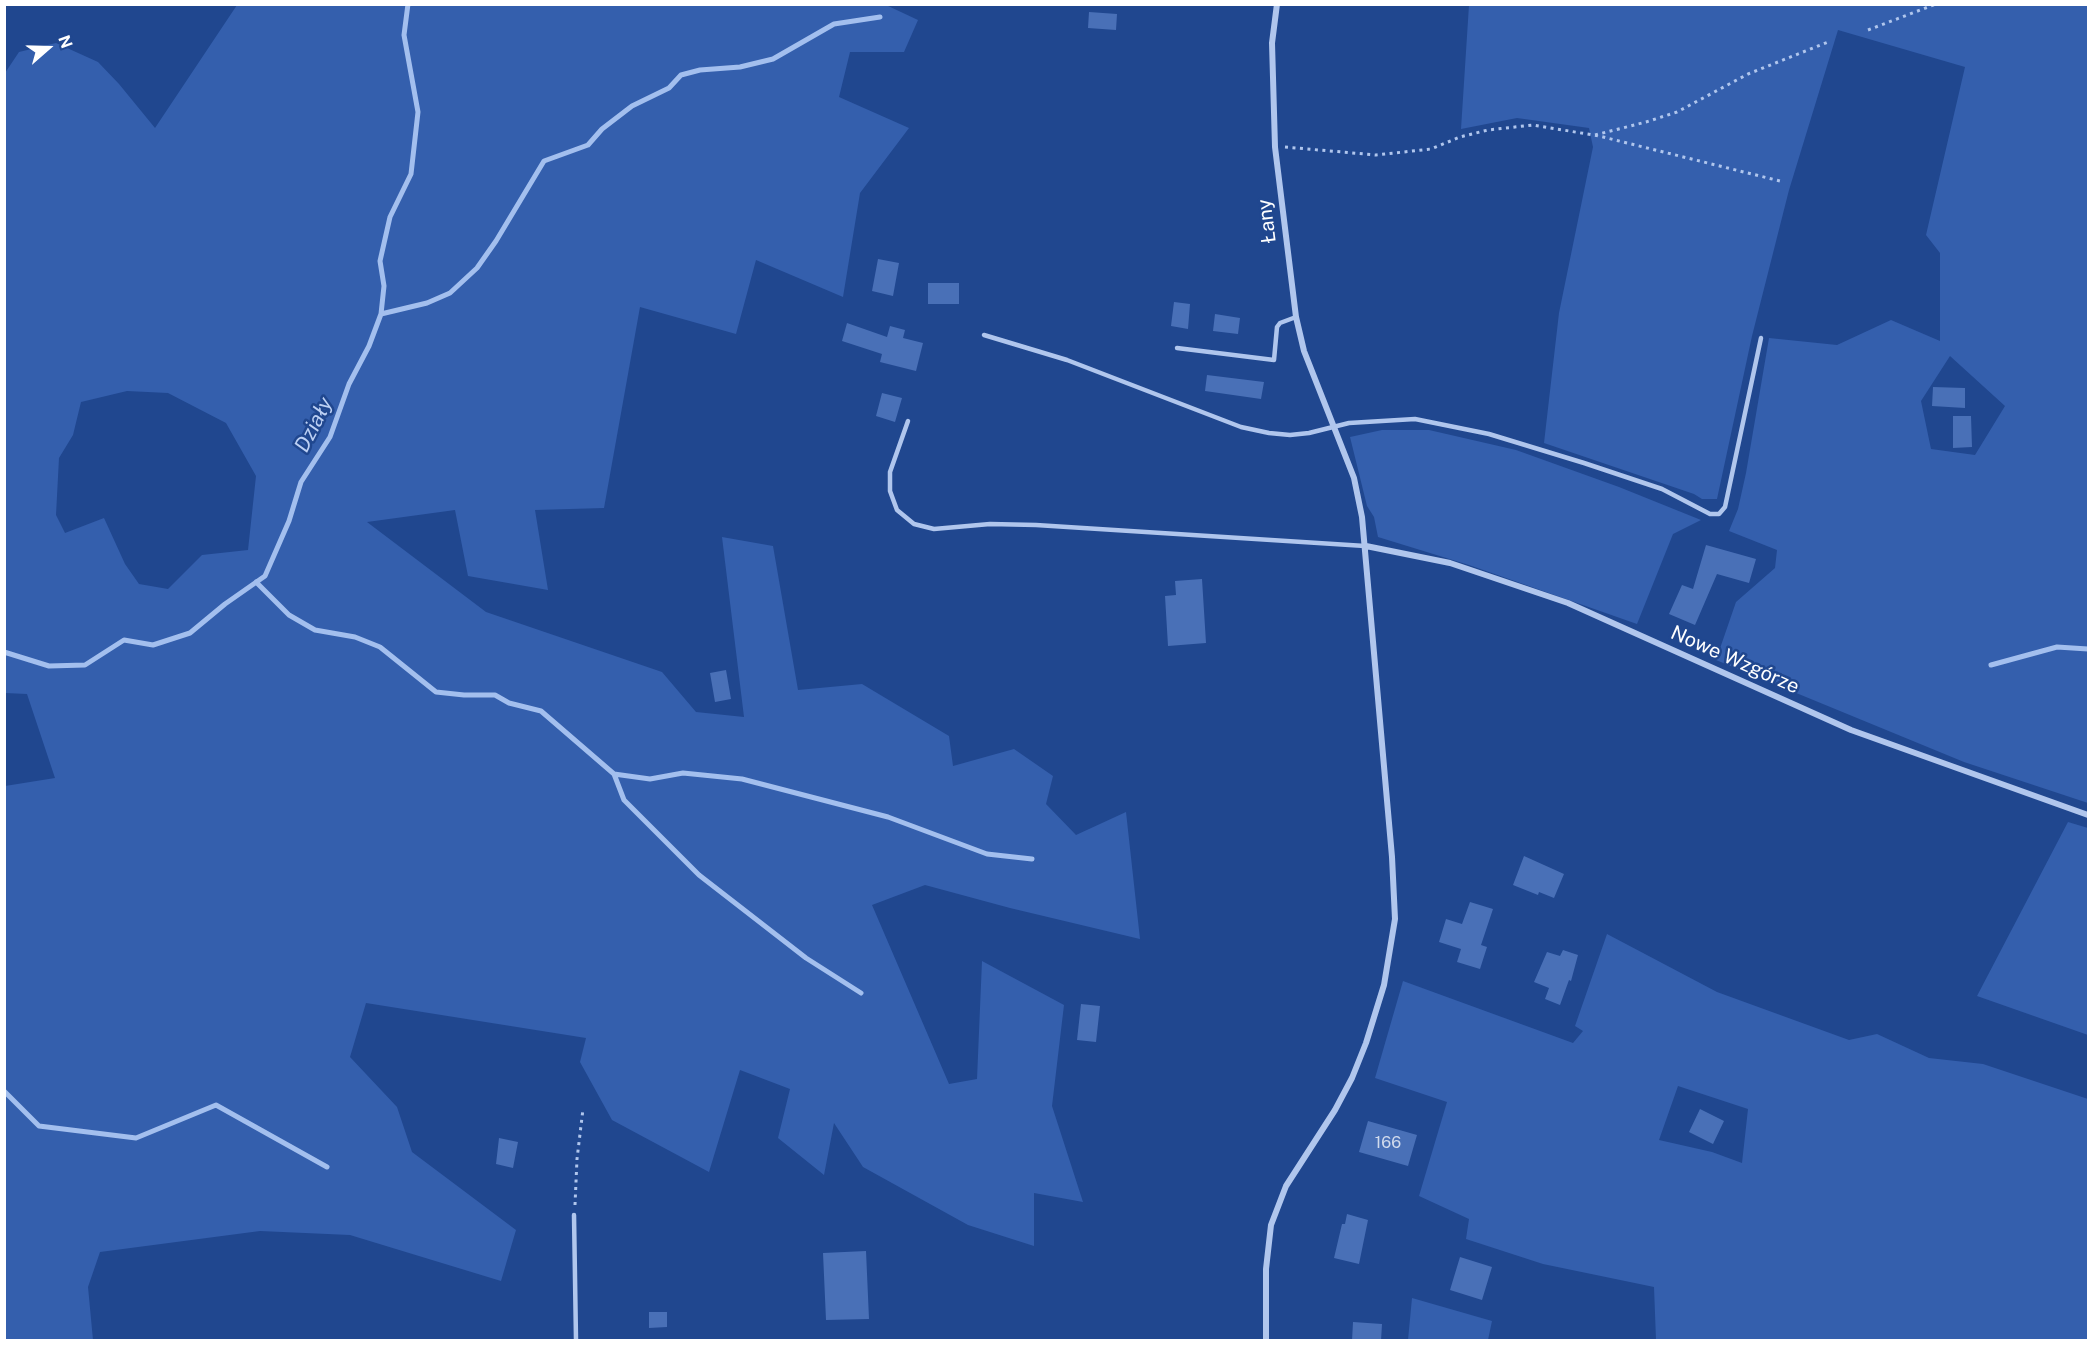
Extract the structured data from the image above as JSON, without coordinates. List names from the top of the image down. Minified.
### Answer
{"streets":{"street":["Łany","Nowe Wzgórze"]},"crossings":[["Łany","Nowe Wzgórze"]],"water":["Działy"],"house_numbers":["166"],"north":"right"}
